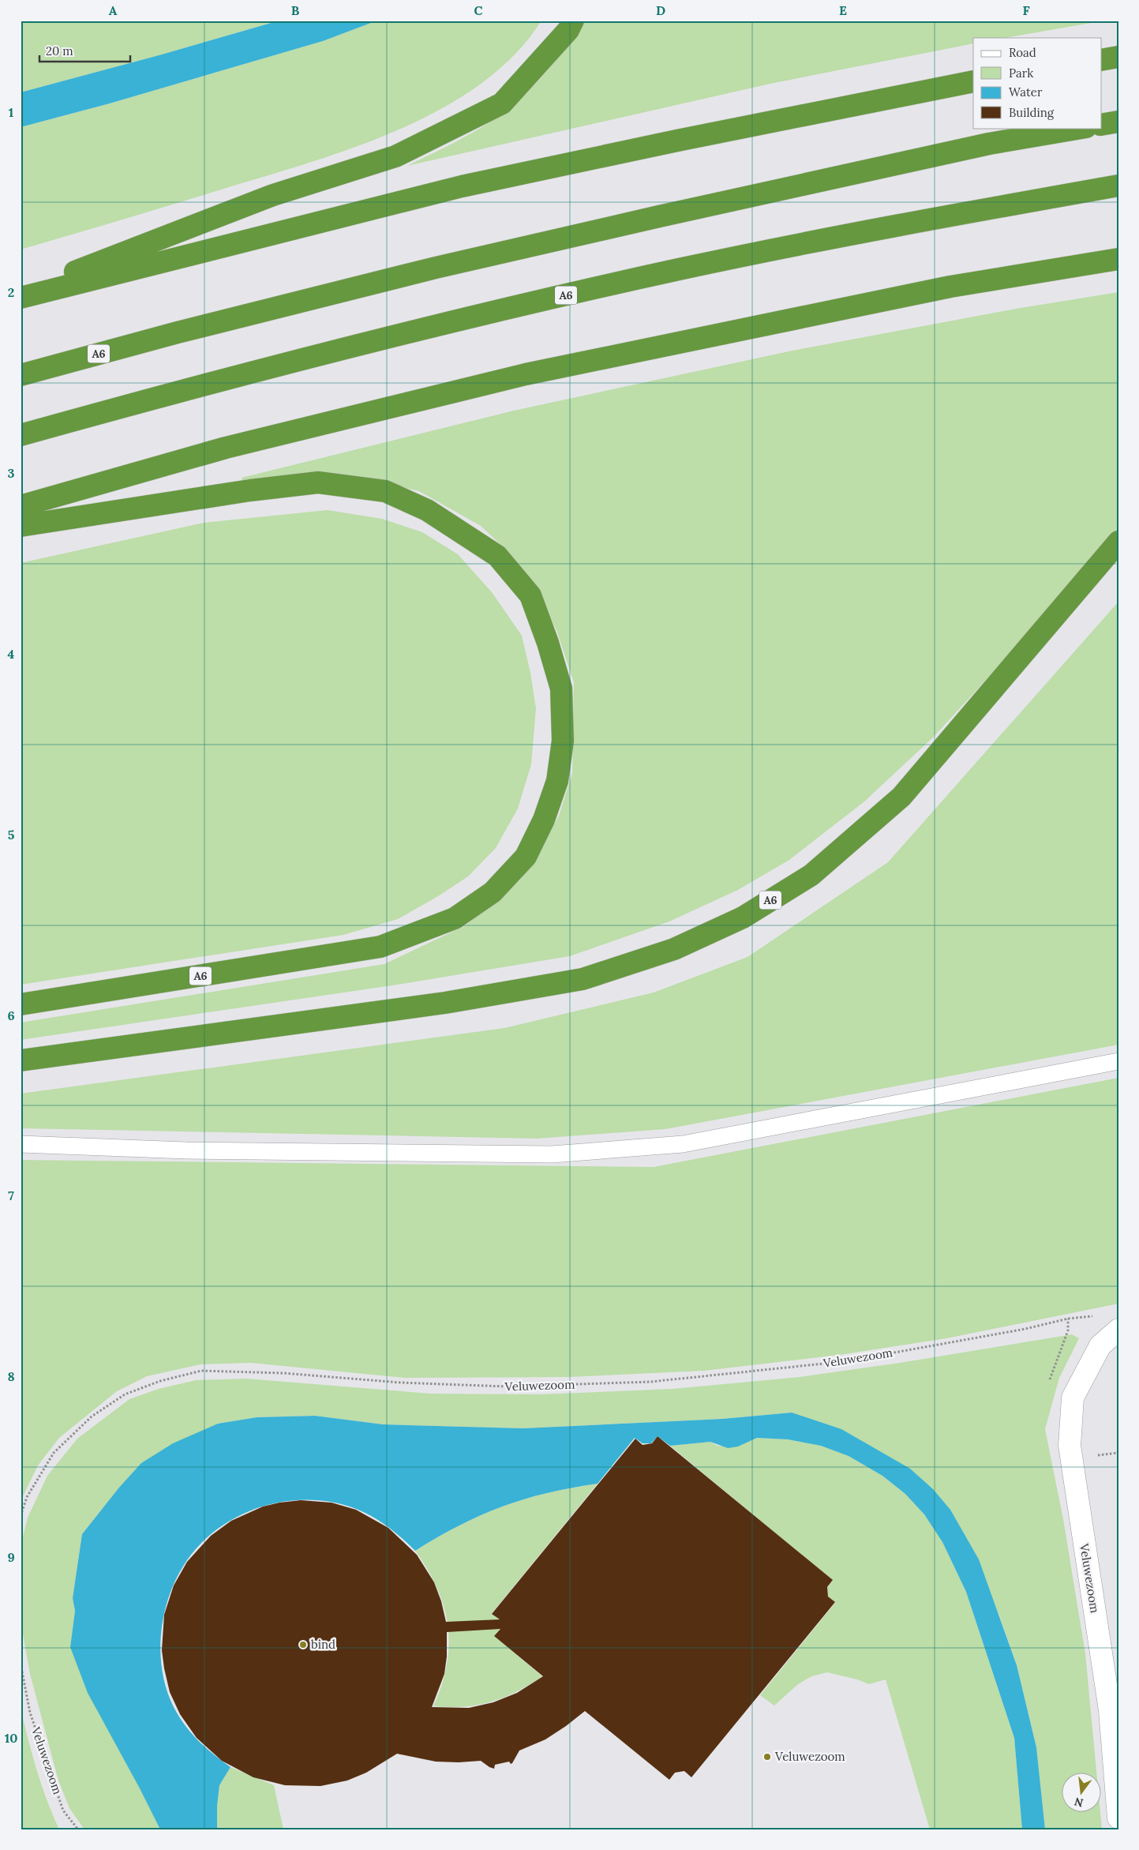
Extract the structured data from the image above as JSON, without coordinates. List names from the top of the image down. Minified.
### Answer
{"streets":{"highway":["A6"],"street":["Veluwezoom"]},"places":["bind","Veluwezoom"],"legend":["Road","Park","Water","Building"],"scale_bar":"20 m","north":"bottom","grid":{"columns":["A","B","C","D","E","F"],"rows":["1","2","3","4","5","6","7","8","9","10"]}}
